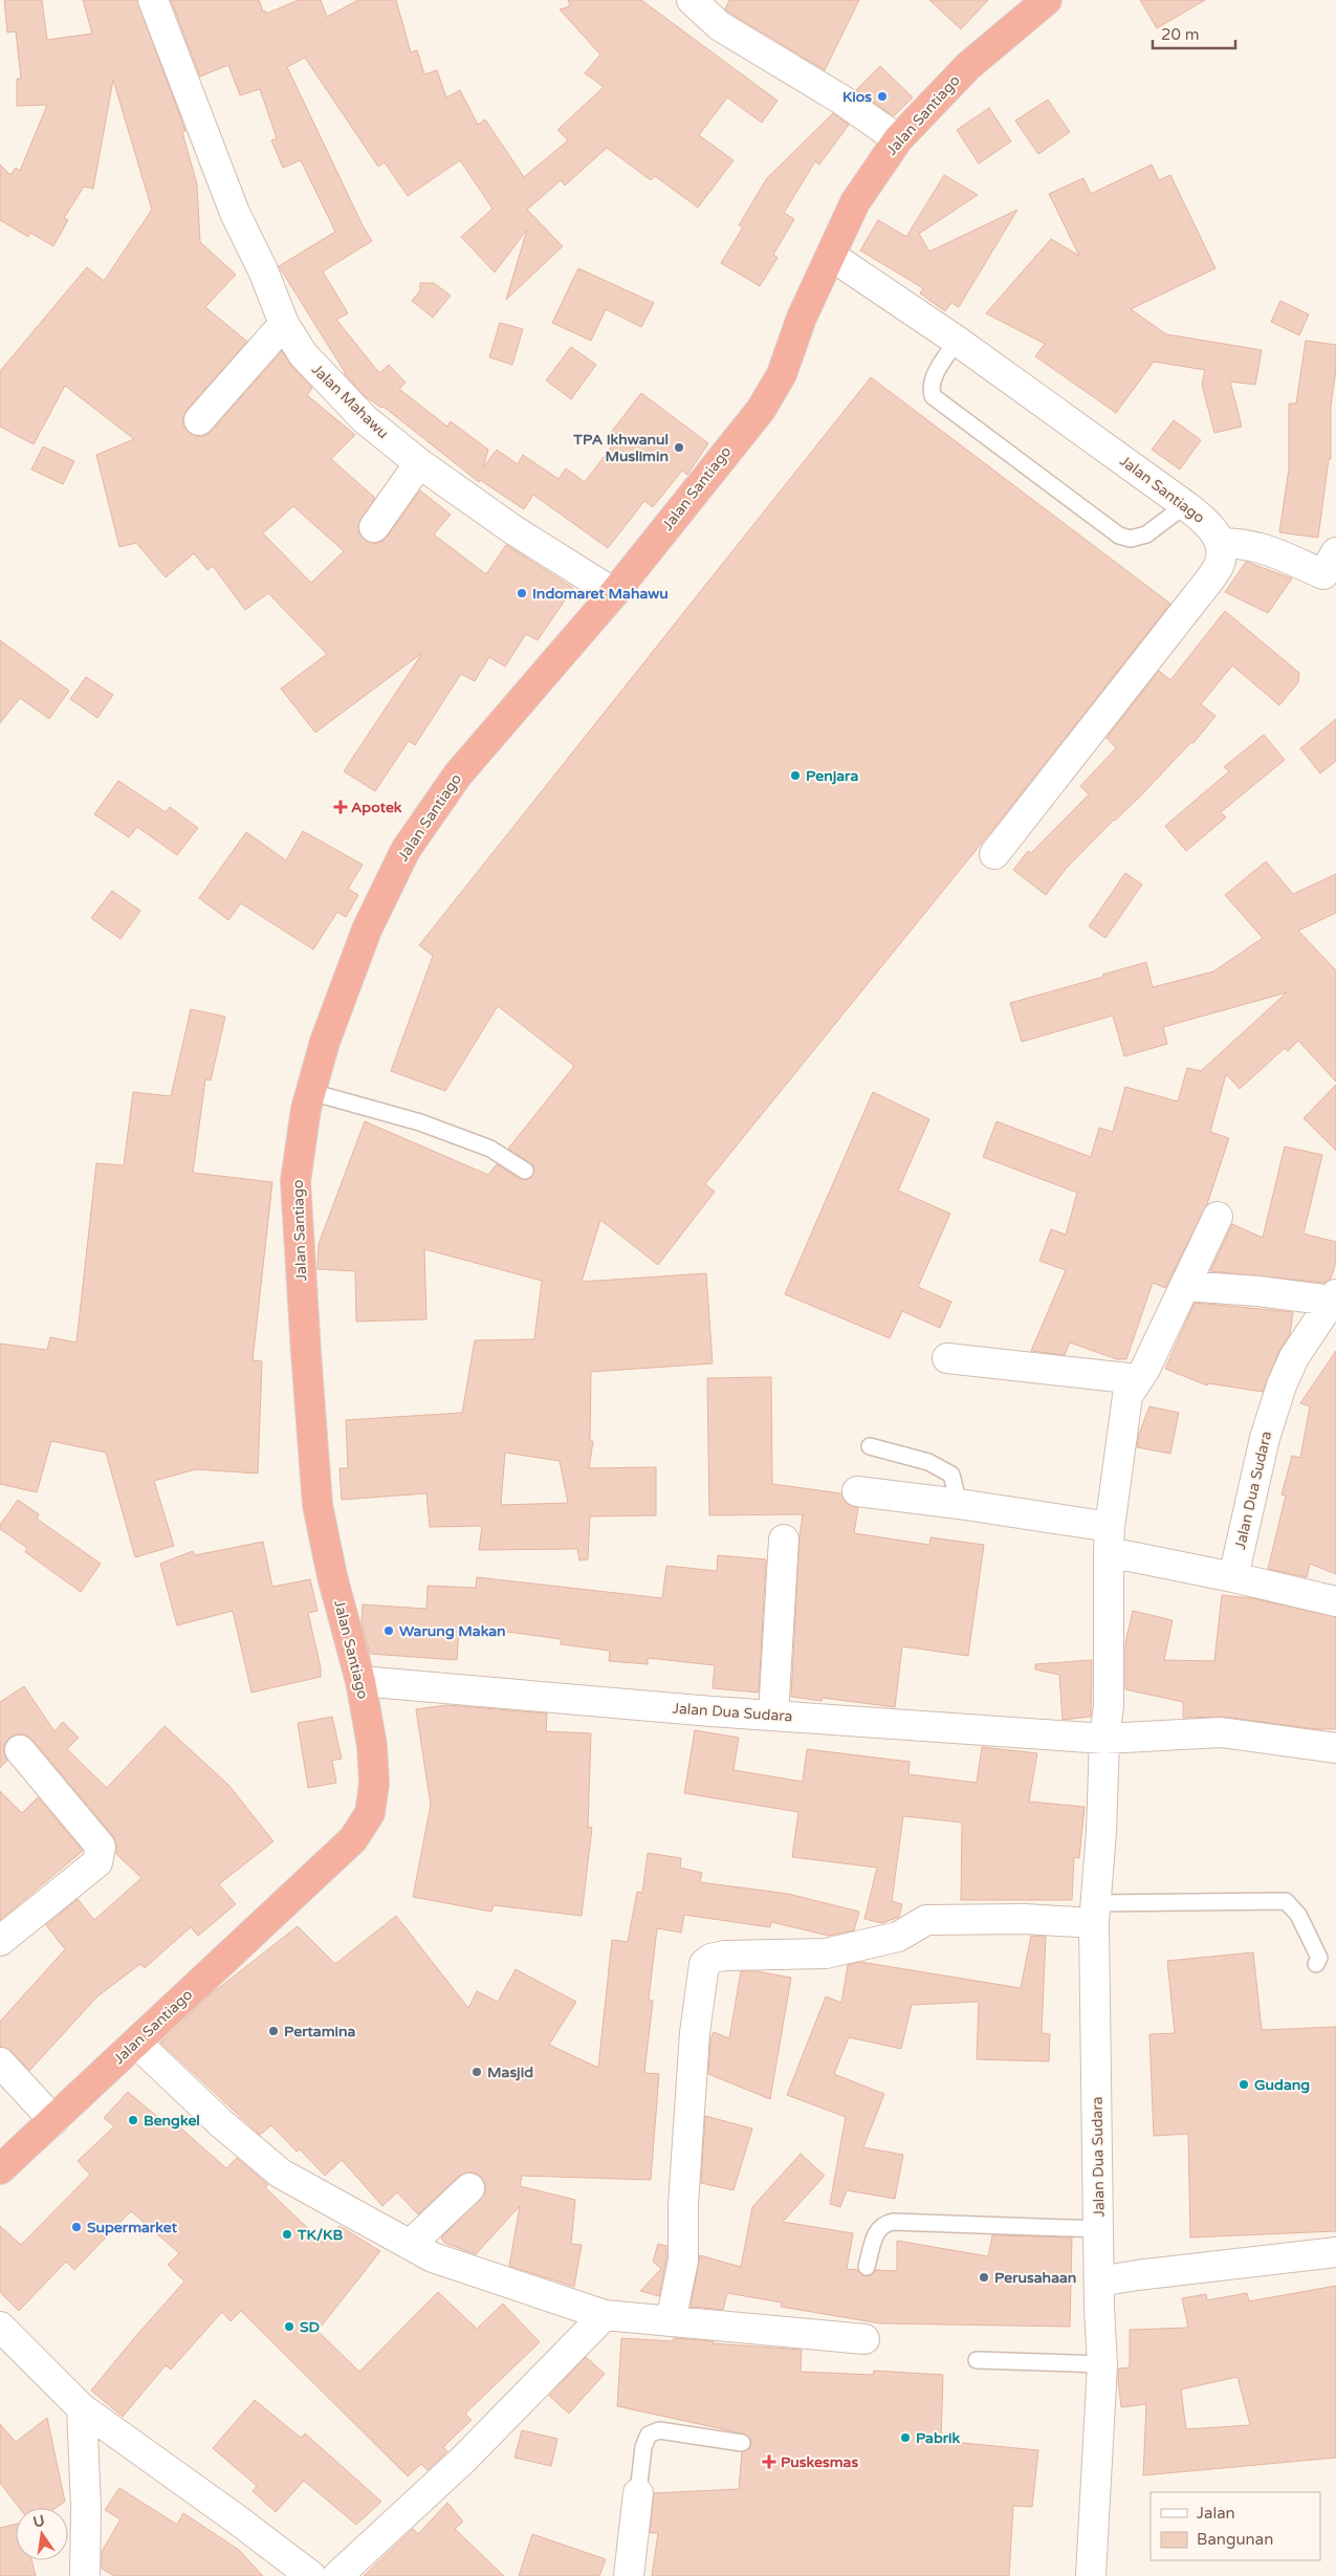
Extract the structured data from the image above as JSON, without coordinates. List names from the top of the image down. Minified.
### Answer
{"streets":{"highway":["Jalan Santiago"],"street":["Jalan Mahawu","Jalan Dua Sudara"]},"crossings":[["Jalan Santiago","Jalan Mahawu"],["Jalan Santiago","Jalan Dua Sudara"]],"places":{"other":["Kios","TPA Ikhwanul Muslimin","Indomaret Mahawu","Penjara","Warung Makan","Pertamina","Masjid","Gudang","Bengkel","Supermarket","TK/KB","Perusahaan","SD","Pabrik"],"health":["Apotek","Puskesmas"]},"legend":["Jalan","Bangunan"],"scale_bar":"20 m","north":"top"}
